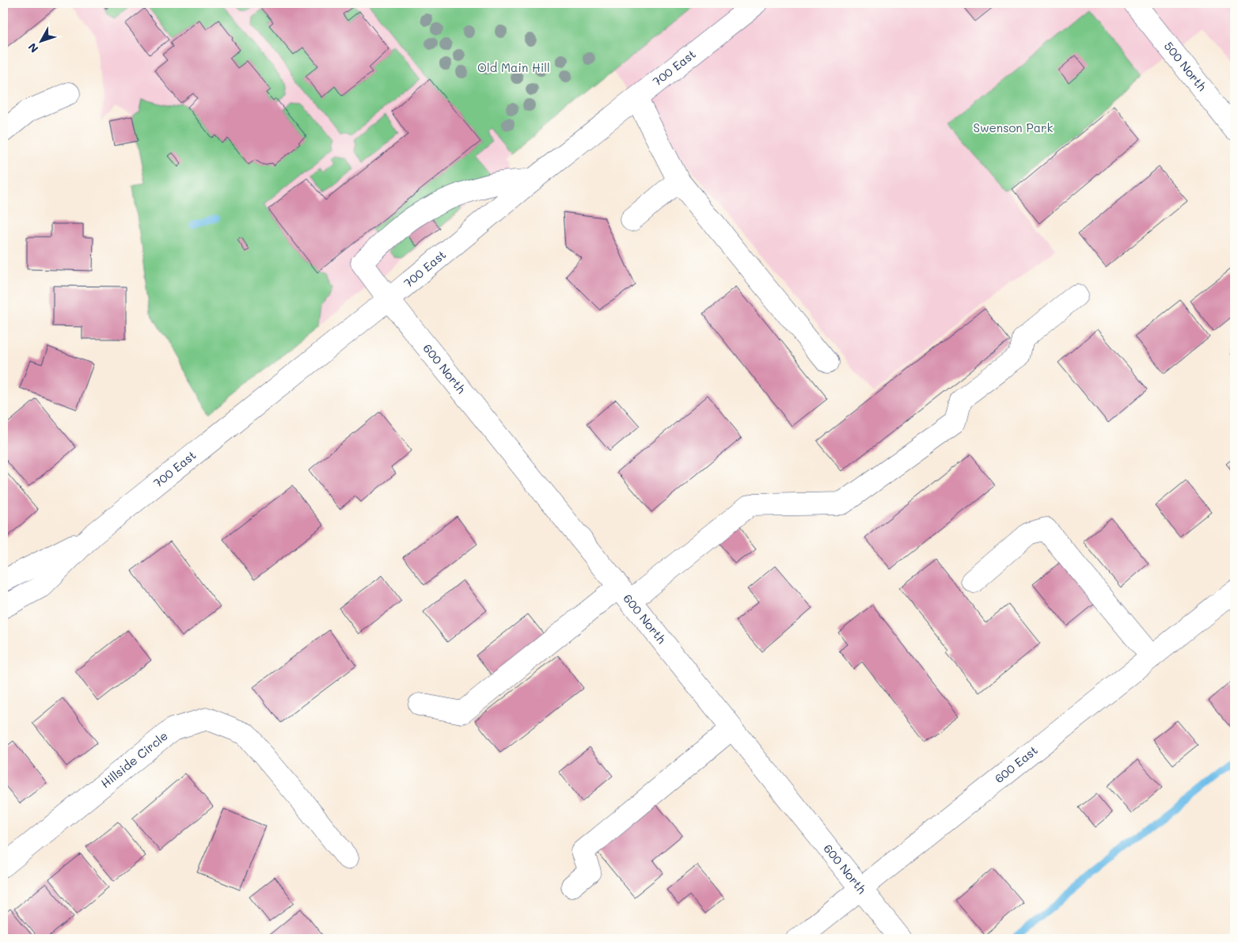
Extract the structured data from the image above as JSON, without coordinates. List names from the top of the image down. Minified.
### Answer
{"streets":{"street":["500 North","700 East","600 North","Hillside Circle","600 East"]},"crossings":[["700 East","600 North"],["600 North","600 East"]],"parks":["Old Main Hill","Swenson Park"],"north":"bottom left"}
